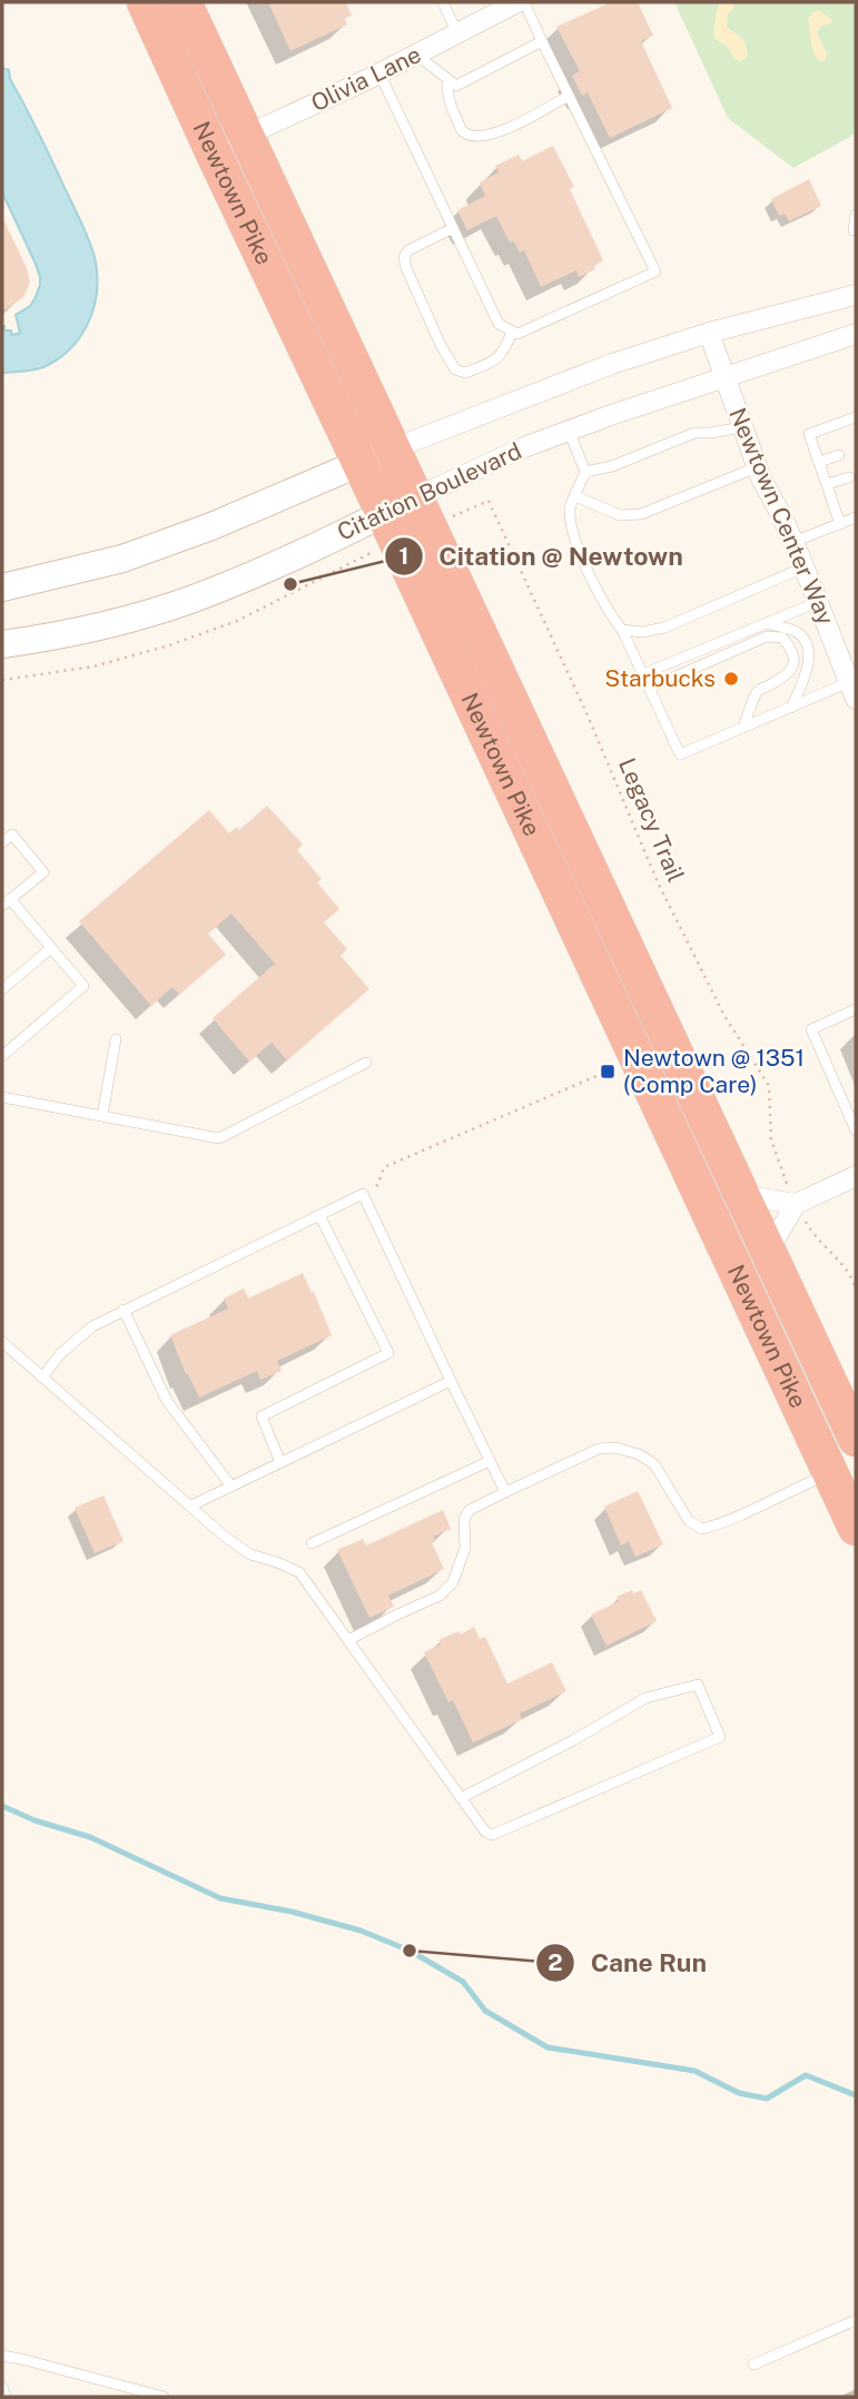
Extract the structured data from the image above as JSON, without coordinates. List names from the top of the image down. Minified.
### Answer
{"streets":{"highway":["Newtown Pike"],"main road":["Citation Boulevard"],"street":["Olivia Lane","Newtown Center Way"],"path":["Legacy Trail"]},"crossings":[["Olivia Lane","Newtown Pike"],["Newtown Pike","Citation Boulevard"],["Citation Boulevard","Newtown Center Way"]],"places":{"other":["Citation @ Newtown","Starbucks","Cane Run"],"transit":["Newtown @ 1351 (Comp Care)"]}}
